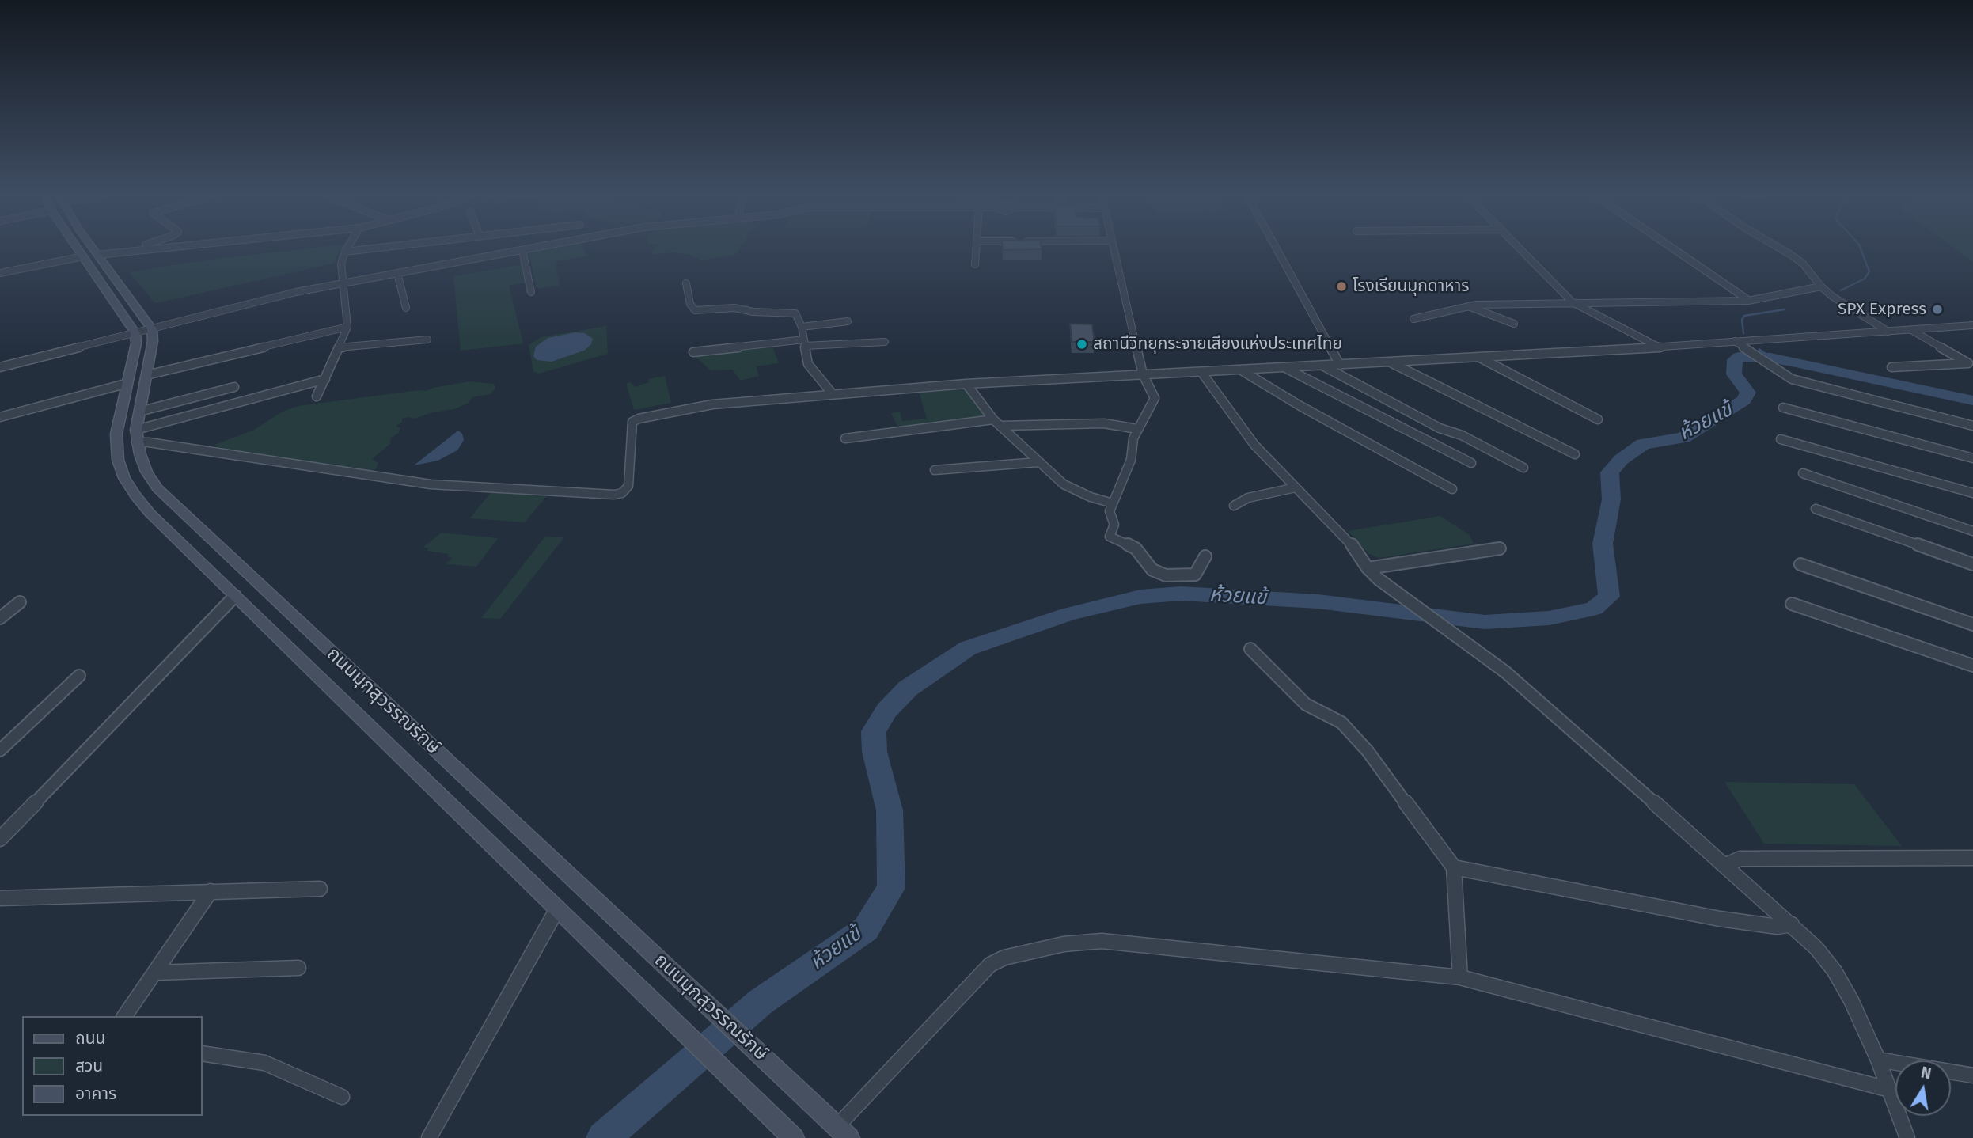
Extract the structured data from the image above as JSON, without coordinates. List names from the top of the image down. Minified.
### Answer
{"streets":{"main road":["ถนนมุกสุวรรณรักษ์"]},"water":["ห้วยแข้"],"places":["โรงเรียนมุกดาหาร","SPX Express","สถานีวิทยุกระจายเสียงแห่งประเทศไทย"],"legend":["ถนน","สวน","อาคาร"],"north":"top"}
